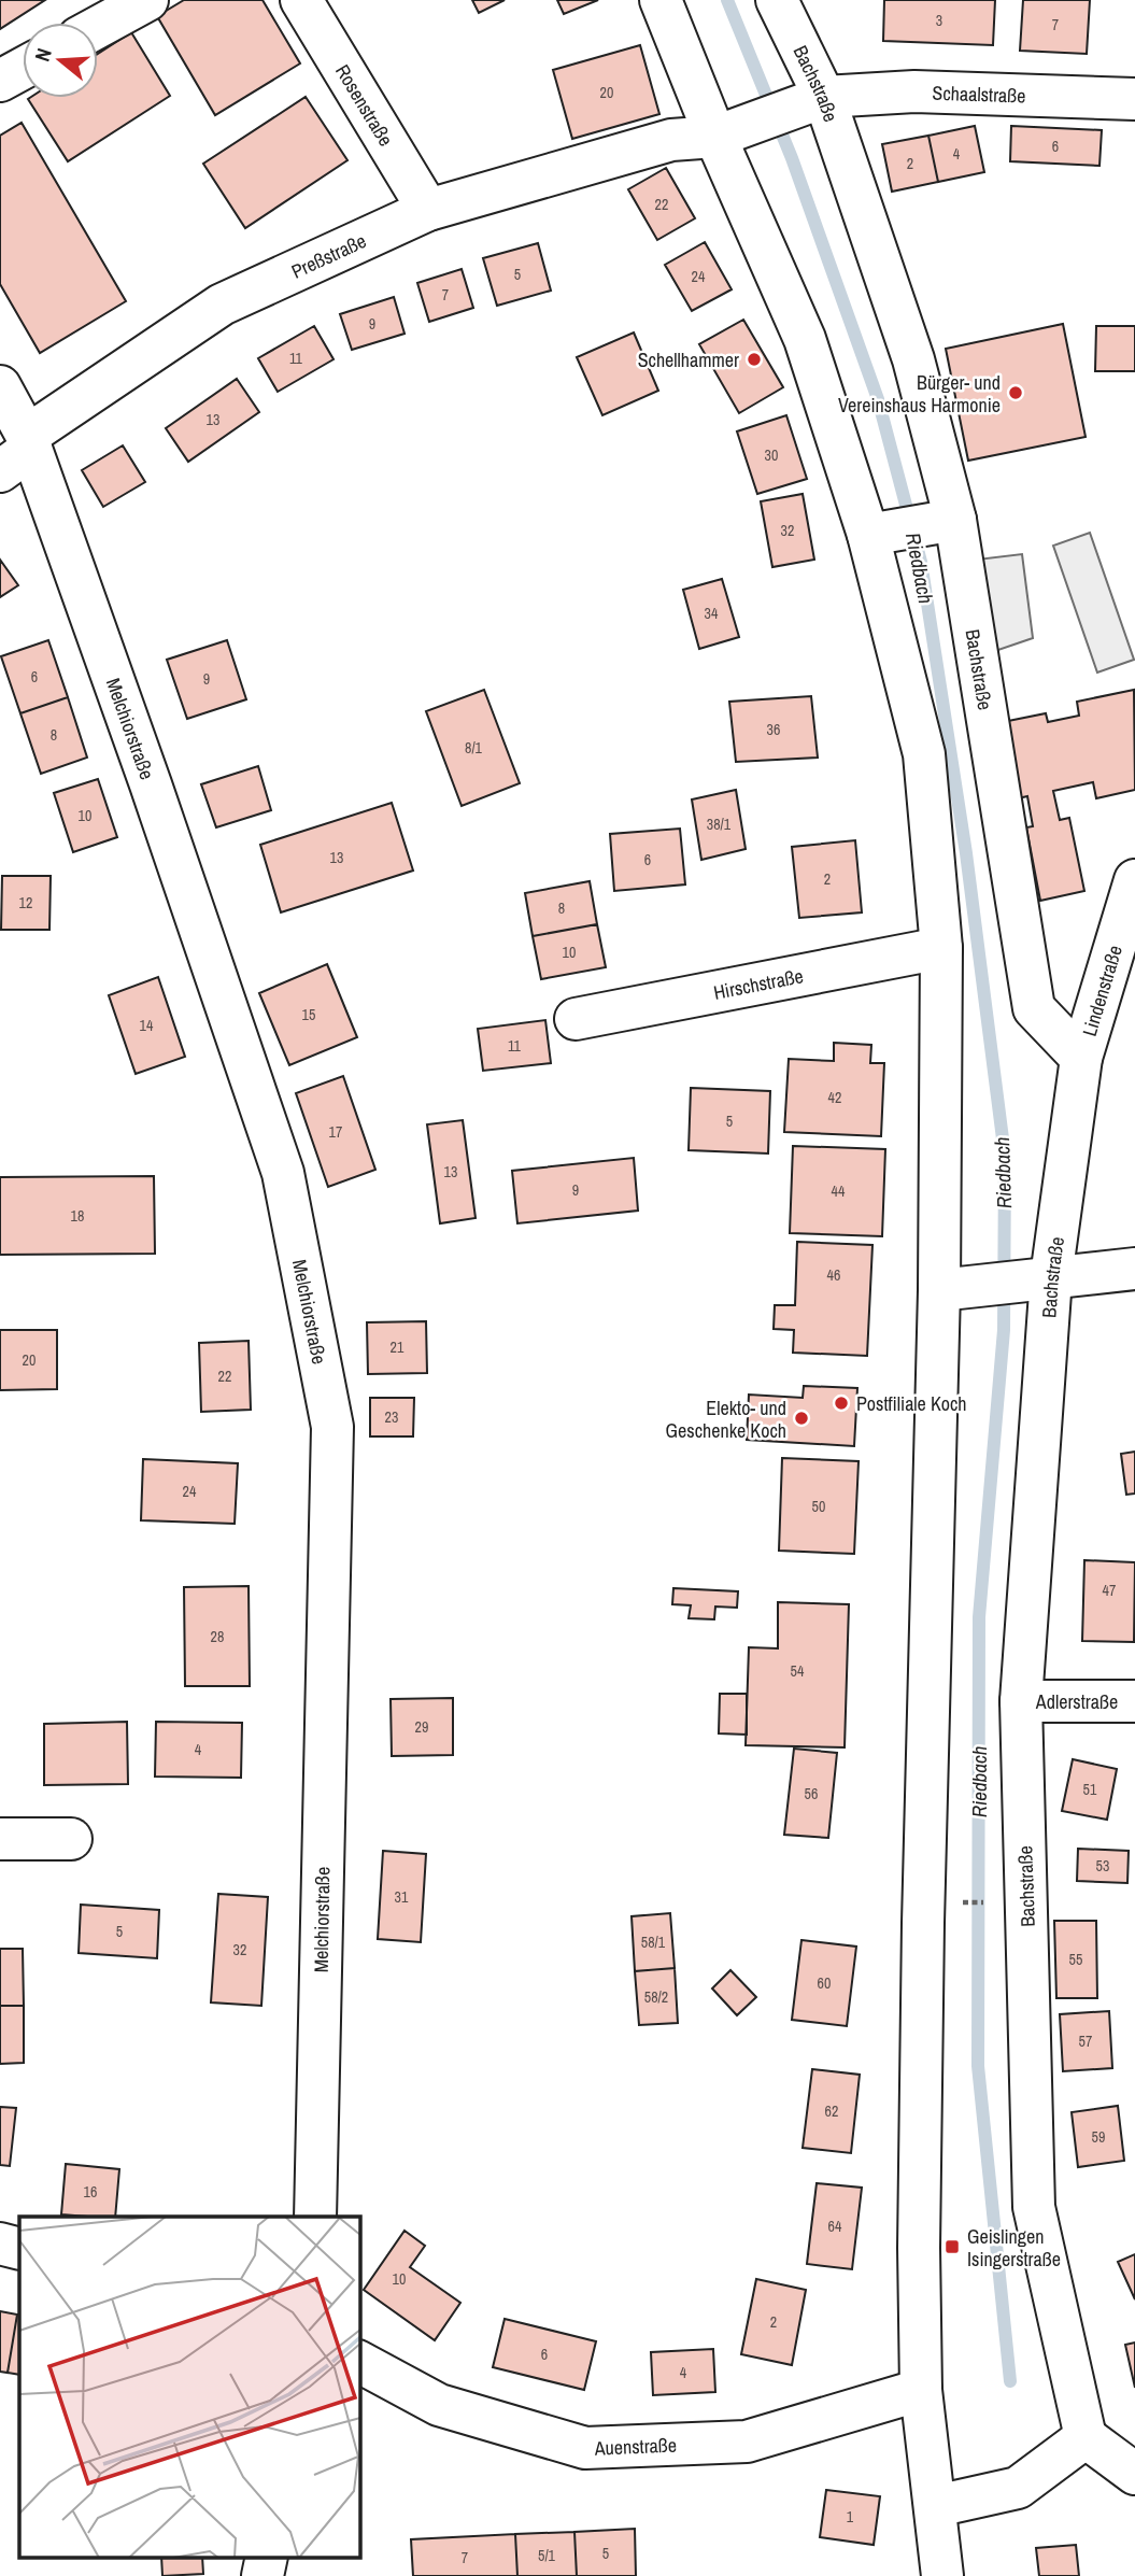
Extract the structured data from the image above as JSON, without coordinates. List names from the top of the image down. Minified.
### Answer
{"streets":{"street":["Bachstraße","Schaalstraße","Rosenstraße","Preßstraße","Melchiorstraße","Hirschstraße","Lindenstraße","Adlerstraße","Auenstraße"]},"crossings":[["Bachstraße","Schaalstraße"],["Bachstraße","Lindenstraße"],["Bachstraße","Adlerstraße"],["Schaalstraße","Preßstraße"],["Rosenstraße","Preßstraße"],["Preßstraße","Melchiorstraße"]],"water":["Riedbach"],"places":{"other":["Schellhammer","Bürger- und Vereinshaus Harmonie","Postfiliale Koch","Elekto- und Geschenke Koch"],"transit":["Geislingen Isingerstraße"]},"house_numbers":["3","7","20","6","4","2","22","5","24","7","9","11","13","30","32","34","6","9","36","8","8/1","10","38/1","13","6","2","12","8","10","15","14","11","42","5","17","13","9","44","18","46","21","20","22","23","24","50","47","28","54","29","4","51","56","53","31","5","58/1","32","55","60","58/2","57","62","59","16","64","10","2","6","4","1","5","5/1","7"],"north":"left"}
